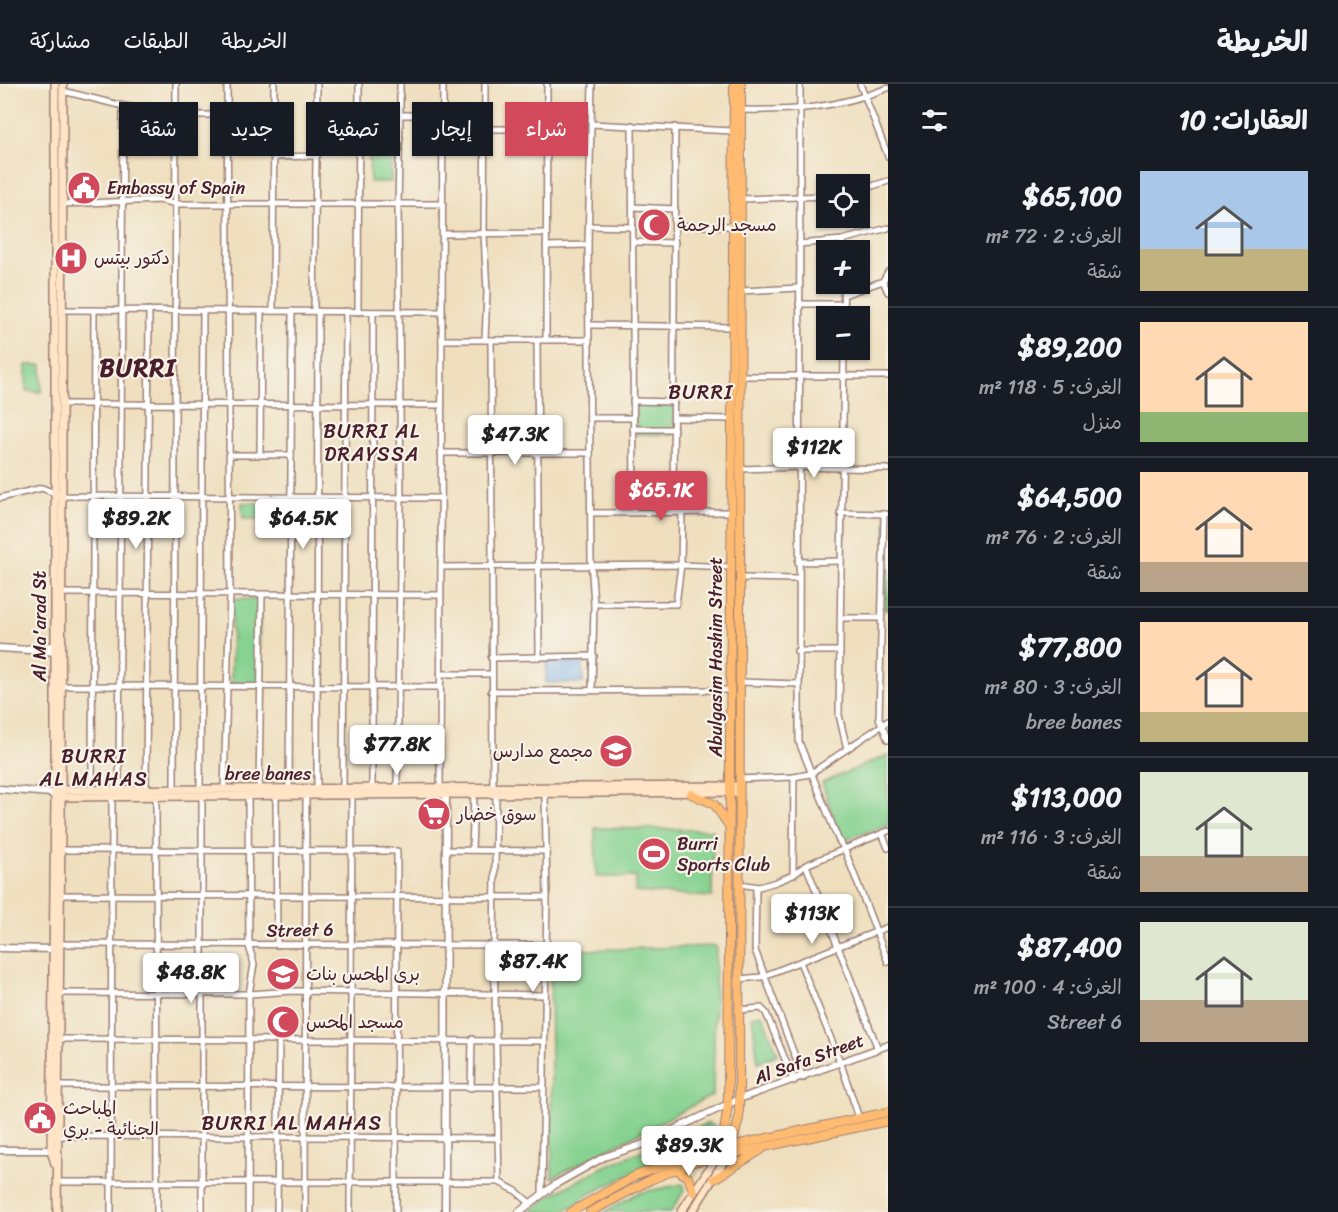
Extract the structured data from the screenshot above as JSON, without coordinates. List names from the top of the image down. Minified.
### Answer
{"streets":{"main road":["Al Ma'arad St","Abulgasim Hashim Street","bree banes"],"street":["Street 6","Al Safa Street"]},"crossings":[["Al Ma'arad St","bree banes"],["Al Ma'arad St","Street 6"],["Abulgasim Hashim Street","bree banes"],["Abulgasim Hashim Street","Al Safa Street"]],"districts":["BURRI","BURRI","BURRI AL DRAYSSA","BURRI AL MAHAS","BURRI AL MAHAS"],"places":{"public building":["Embassy of Spain","المباحث الجنائية - بري"],"mosque":["مسجد الرحمة","مسجد المحس"],"hospital":["دكتور بيتس"],"school or university":["مجمع مدارس","برى المحس بنات"],"supermarket":["سوق خضار"],"sports":["Burri Sports Club"]},"page":{"header":"الخريطة","nav":["الخريطة","الطبقات","مشاركة"],"heading":"العقارات: 10","chip":["شراء","إيجار","تصفية","جديد","شقة"],"list":[{"name":"$65,100","note":"الغرف: 2 · 72 m² · شقة"},{"name":"$89,200","note":"الغرف: 5 · 118 m² · منزل"},{"name":"$64,500","note":"الغرف: 2 · 76 m² · شقة"},{"name":"$77,800","note":"الغرف: 3 · 80 m² · bree banes"},{"name":"$113,000","note":"الغرف: 3 · 116 m² · شقة"},{"name":"$87,400","note":"الغرف: 4 · 100 m² · Street 6"}],"map_buttons":["+","−"],"price":["$47.3K","$112K","$65.1K","$89.2K","$64.5K","$77.8K","$113K","$87.4K","$48.8K","$89.3K"]}}
